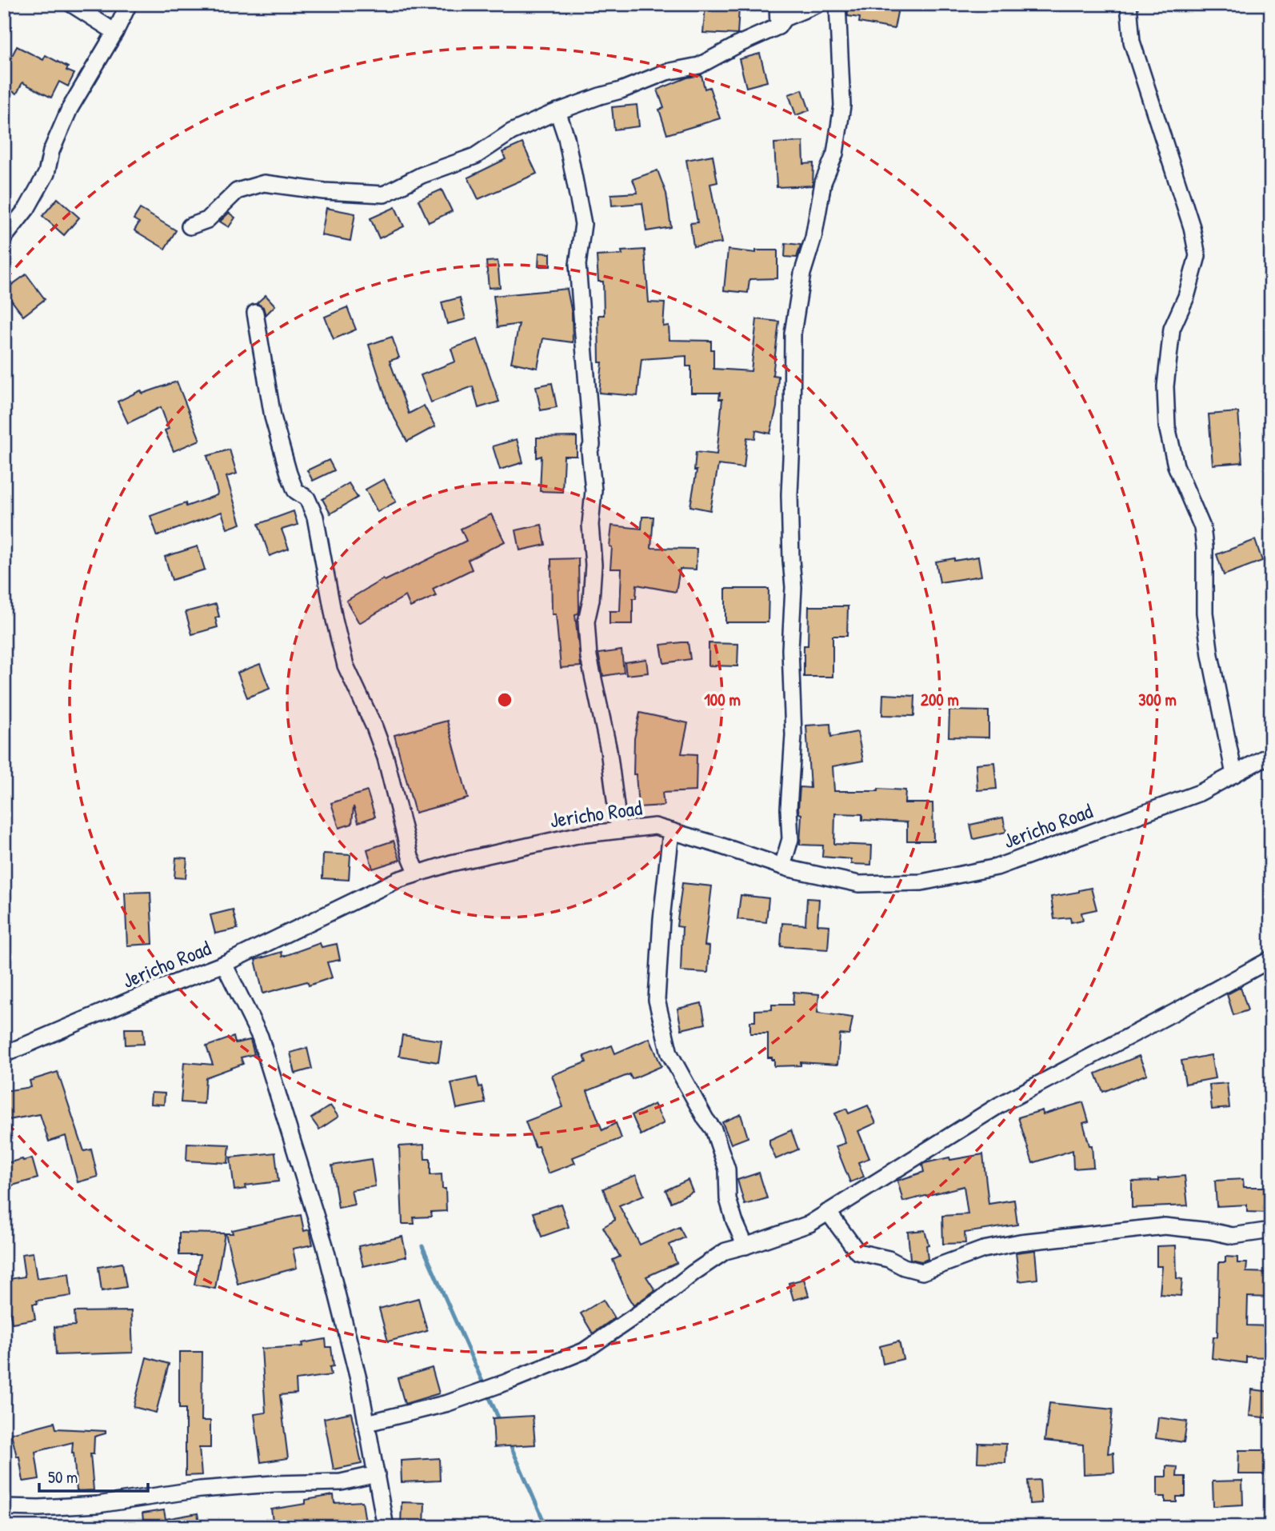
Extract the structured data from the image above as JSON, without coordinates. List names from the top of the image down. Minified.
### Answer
{"streets":{"street":["Jericho Road"]},"scale_bar":"50 m","rings":["100 m","200 m","300 m"]}
